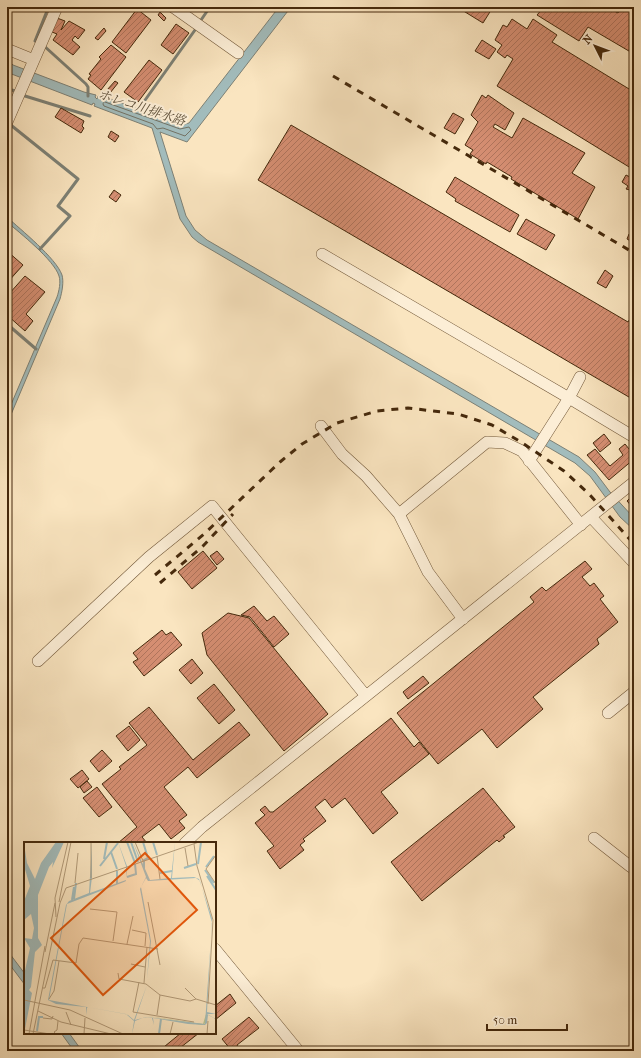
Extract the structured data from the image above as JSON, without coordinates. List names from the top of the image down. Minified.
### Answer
{"water":["ホレコ川排水路"],"scale_bar":"50 m","north":"top left"}
